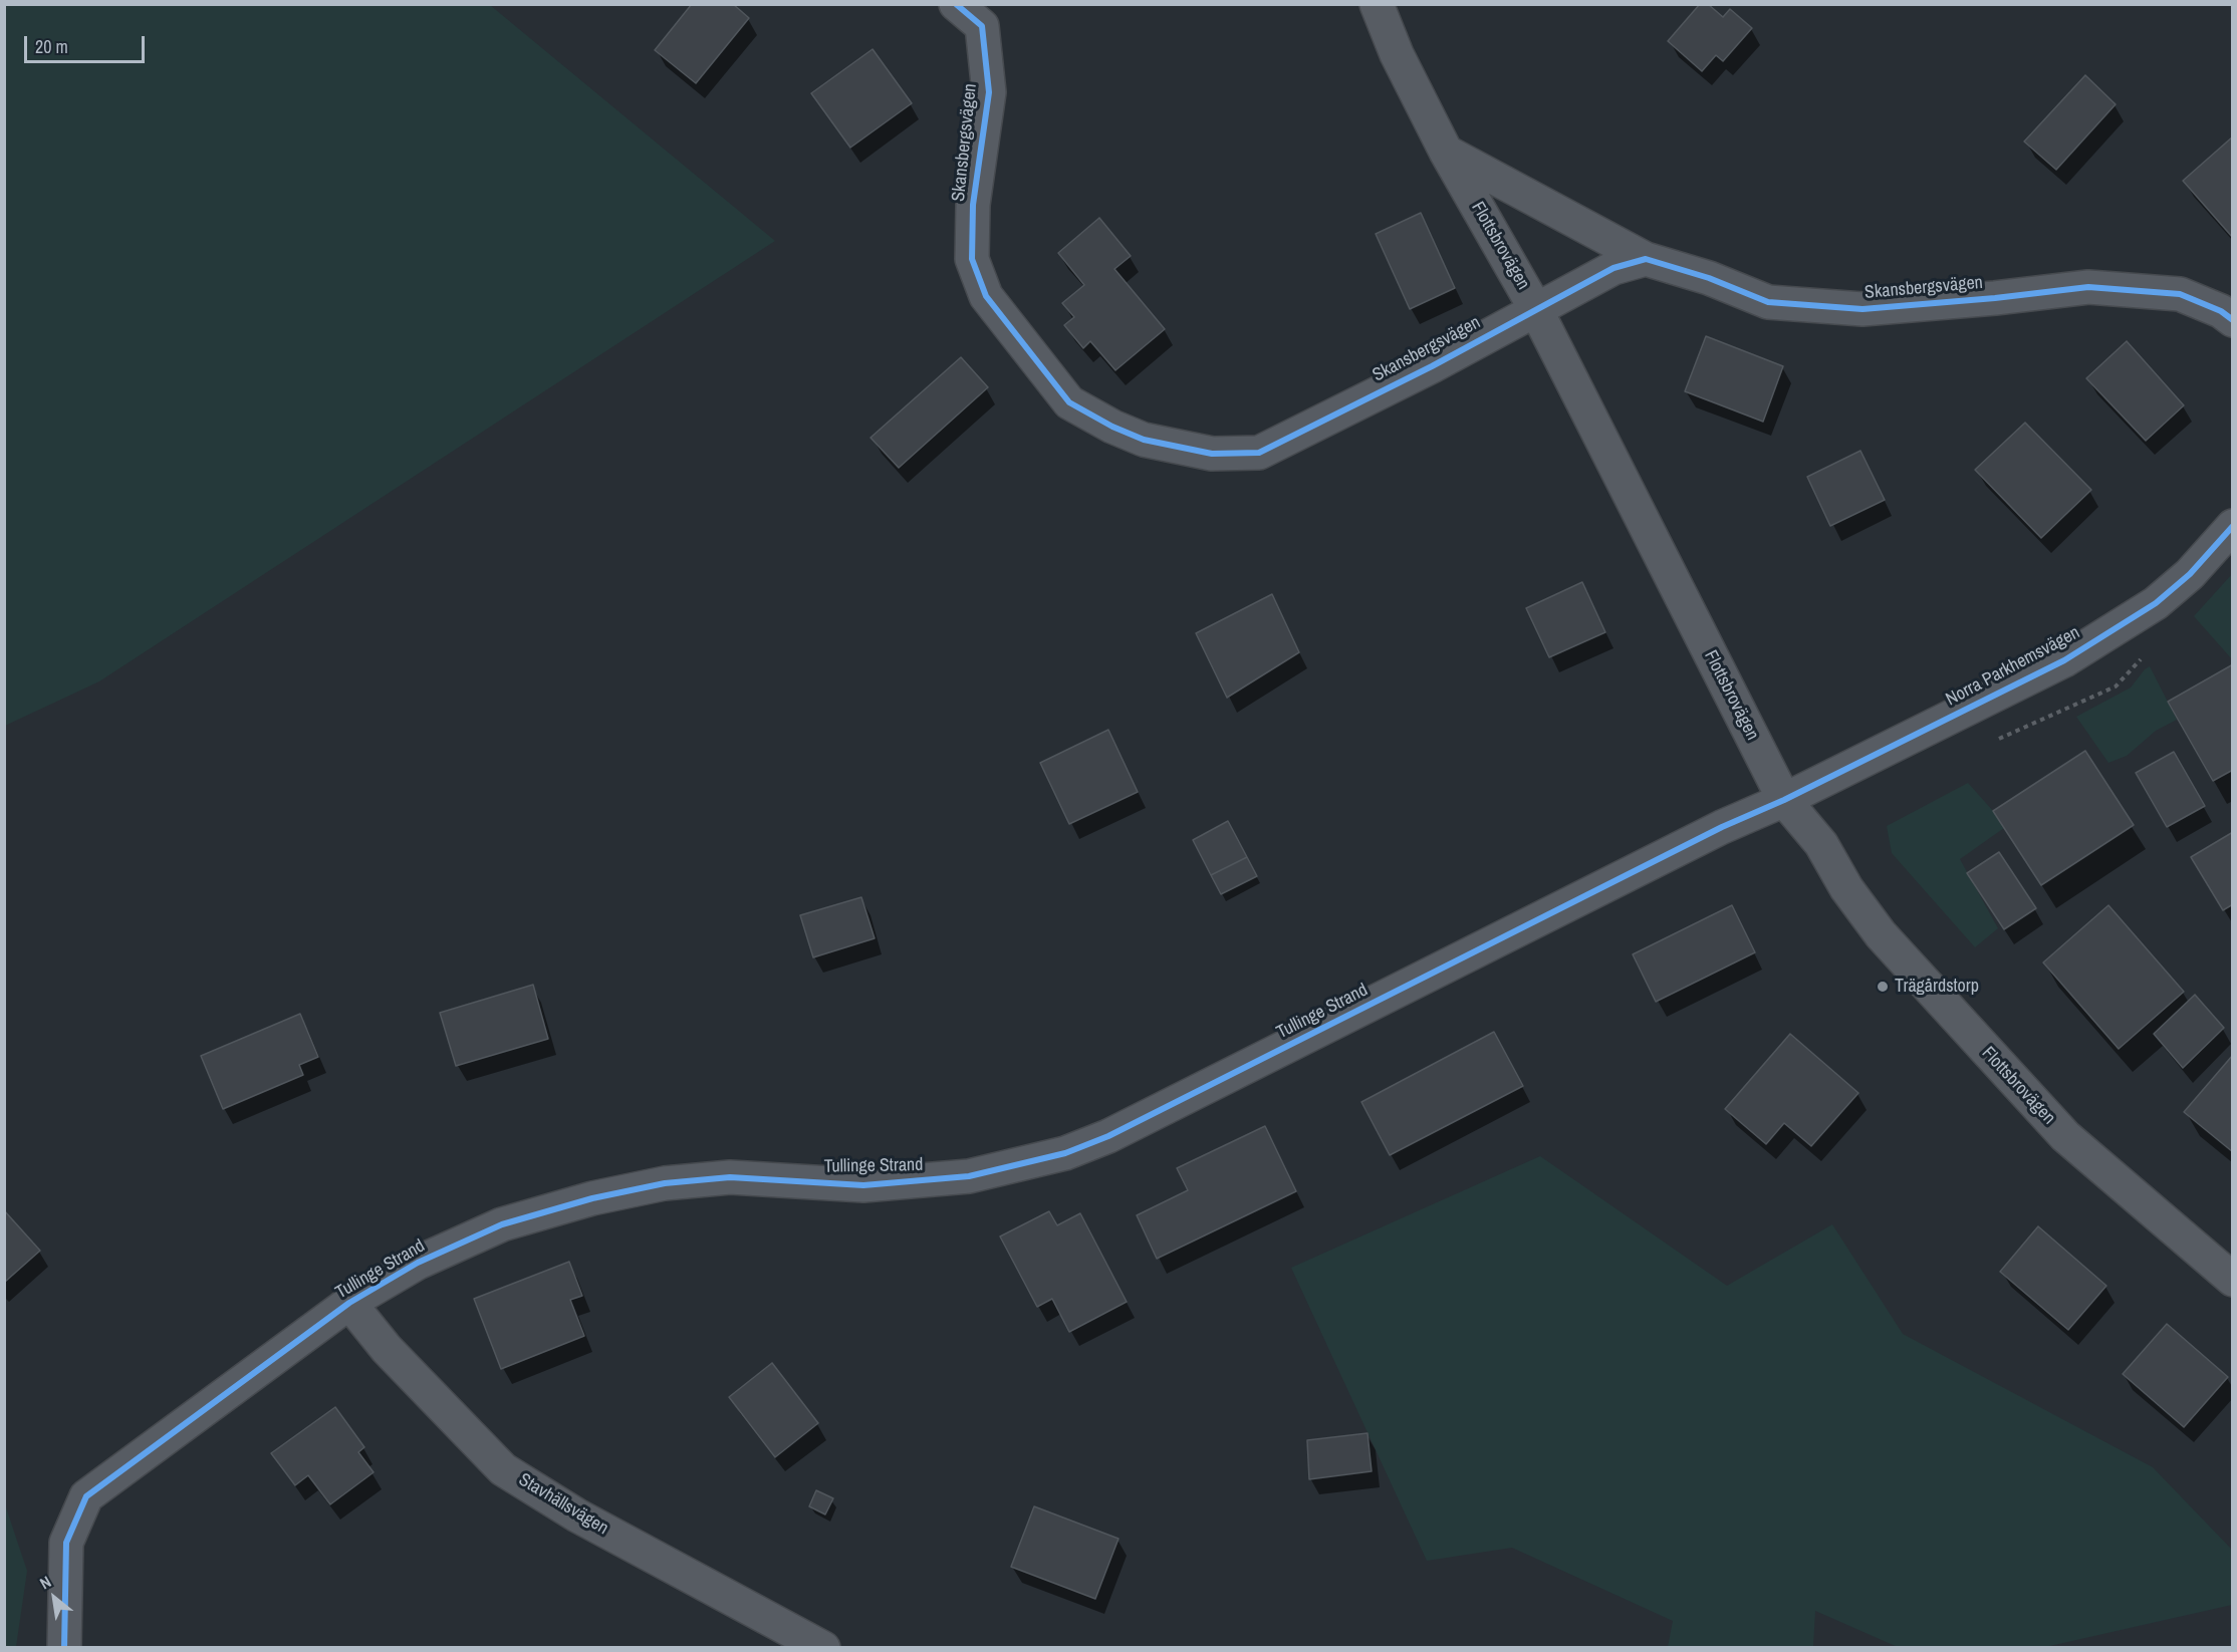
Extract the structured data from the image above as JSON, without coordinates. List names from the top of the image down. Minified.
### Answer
{"streets":{"street":["Skansbergsvägen","Flottsbrovägen","Norra Parkhemsvägen","Tullinge Strand","Stavhällsvägen"]},"crossings":[["Skansbergsvägen","Flottsbrovägen"],["Flottsbrovägen","Norra Parkhemsvägen"],["Flottsbrovägen","Tullinge Strand"],["Norra Parkhemsvägen","Tullinge Strand"],["Tullinge Strand","Stavhällsvägen"]],"places":["Trägårdstorp"],"scale_bar":"20 m","north":"top left"}
